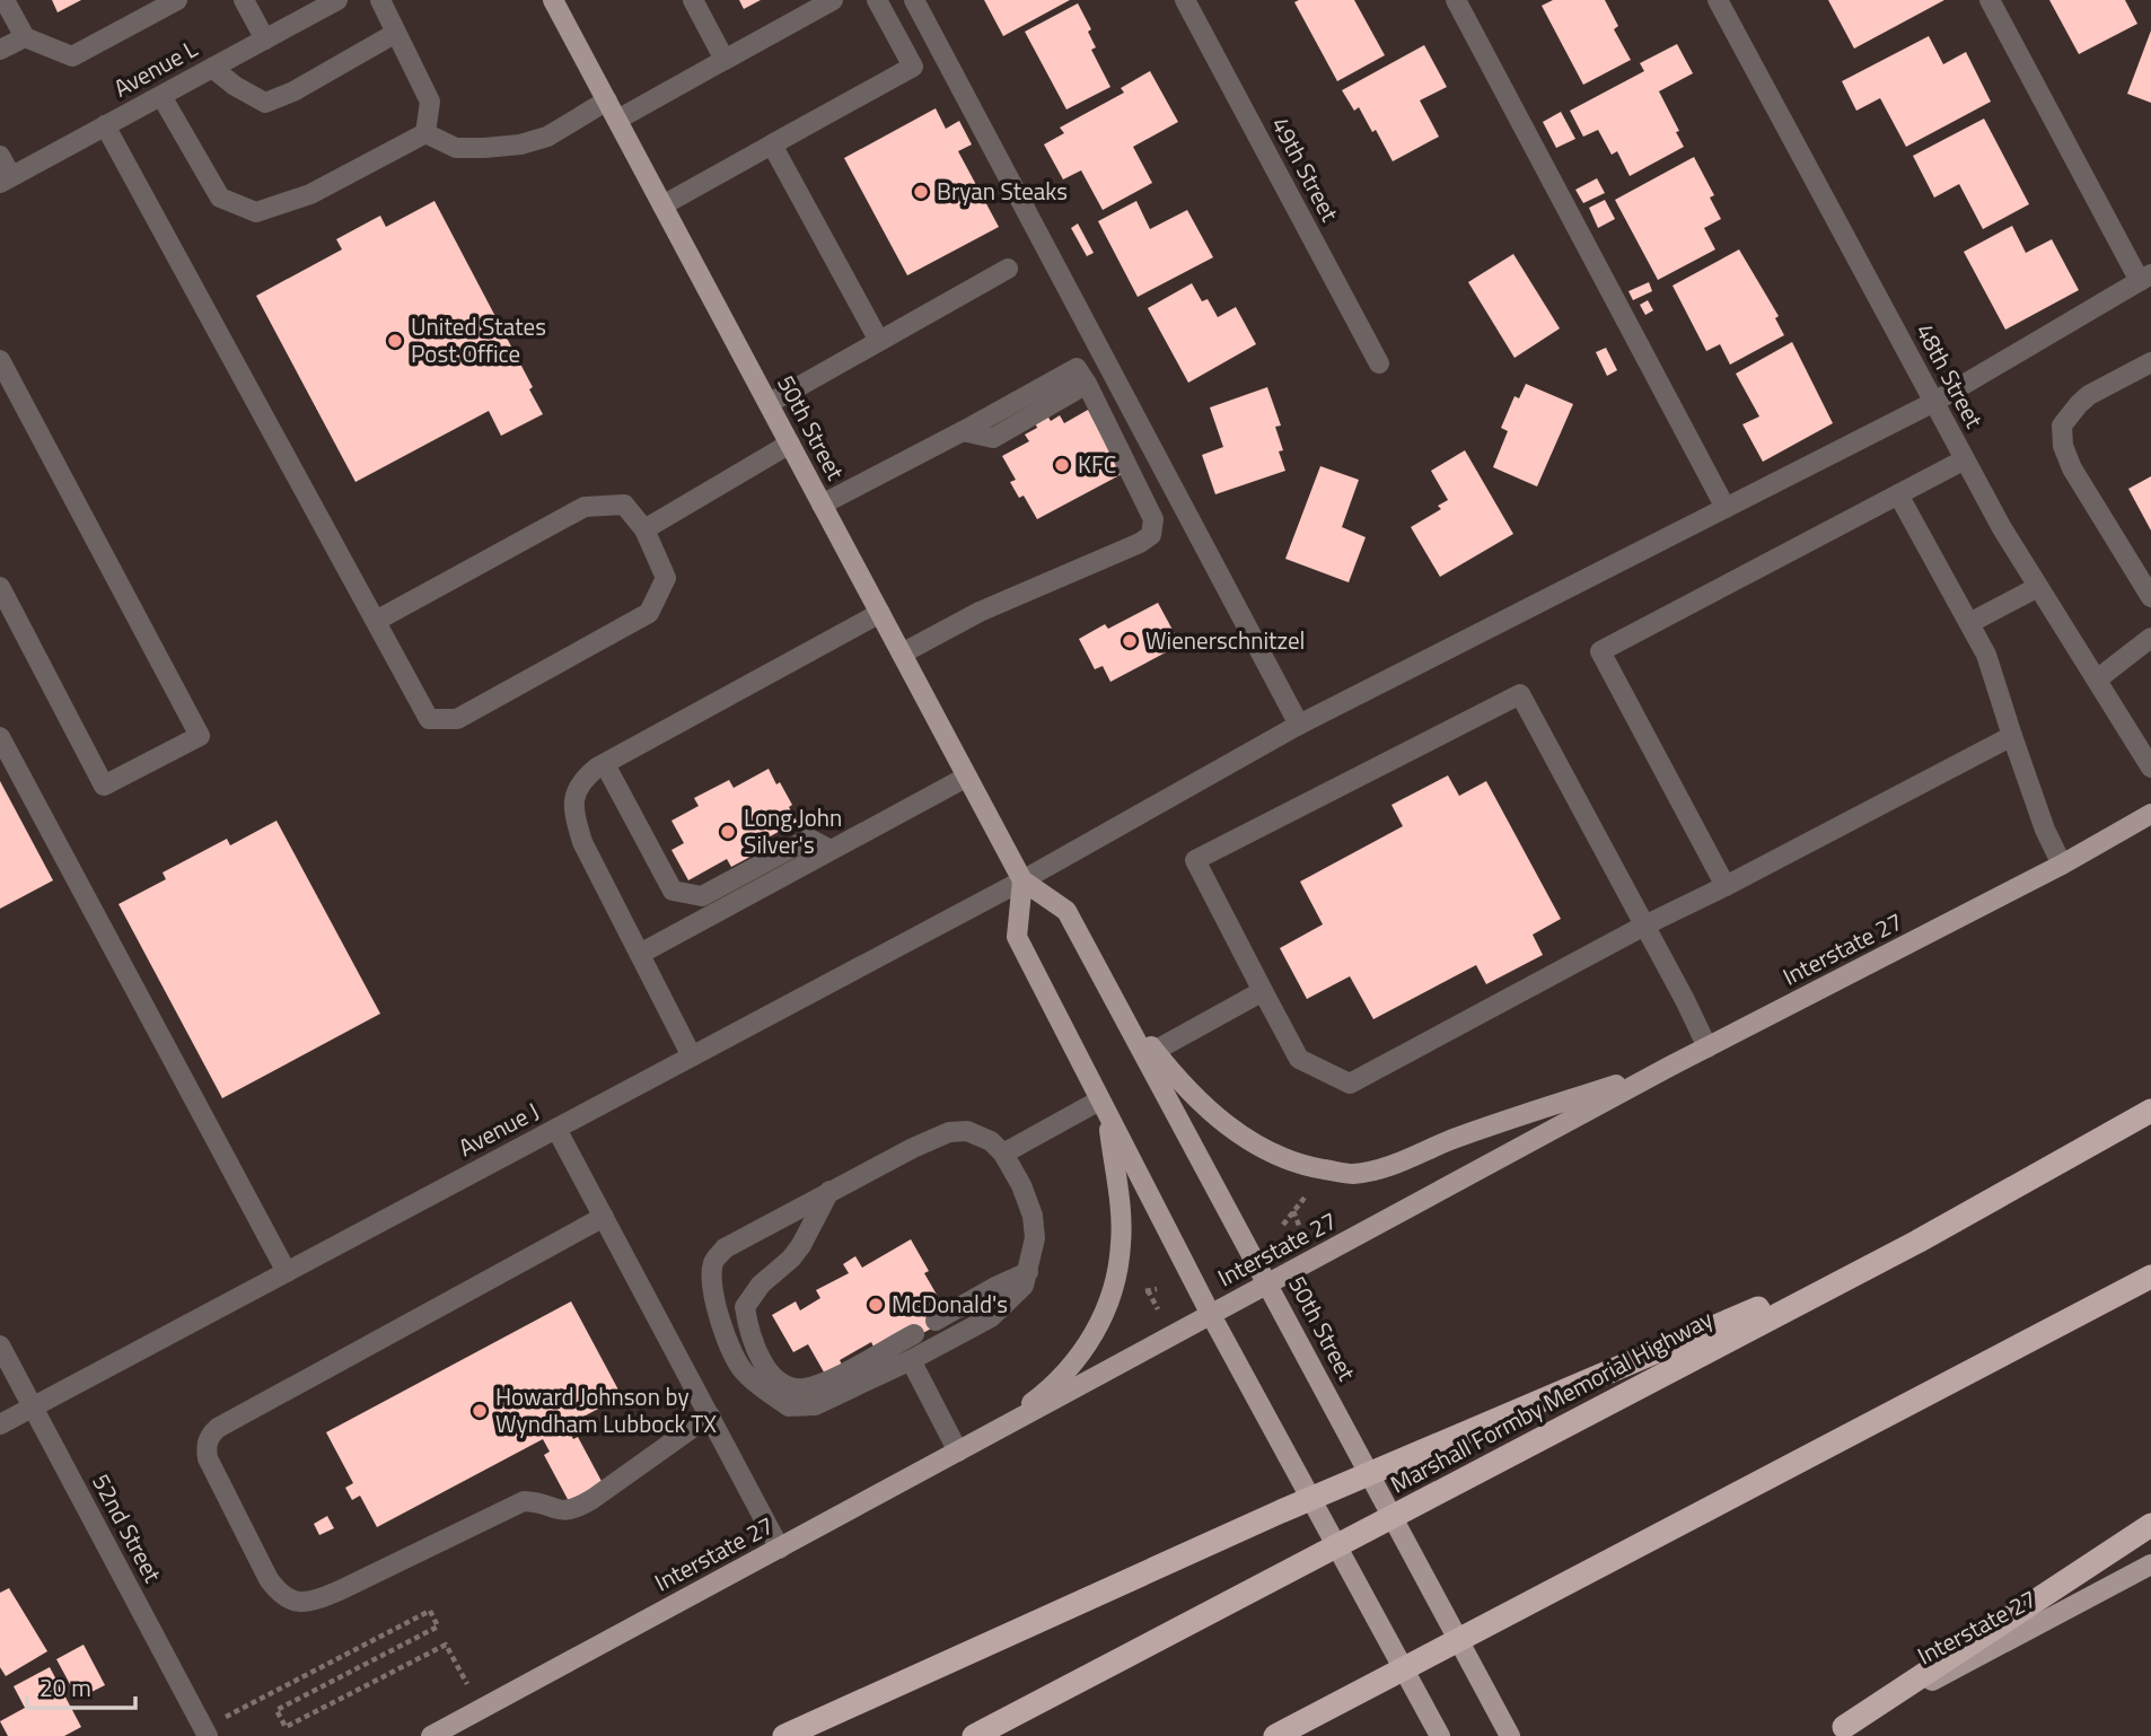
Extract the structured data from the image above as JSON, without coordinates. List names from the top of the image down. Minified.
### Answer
{"streets":{"highway":["Marshall Formby Memorial Highway"],"main road":["50th Street","Interstate 27"],"street":["Avenue L","49th Street","48th Street","Avenue J","52nd Street"]},"crossings":[["48th Street","Avenue J"],["50th Street","Interstate 27"],["50th Street","Avenue J"],["Avenue J","52nd Street"]],"places":["Bryan Steaks","United States Post Office","KFC","Wienerschnitzel","Long John Silver's","McDonald's","Howard Johnson by Wyndham Lubbock TX"],"scale_bar":"20 m"}
